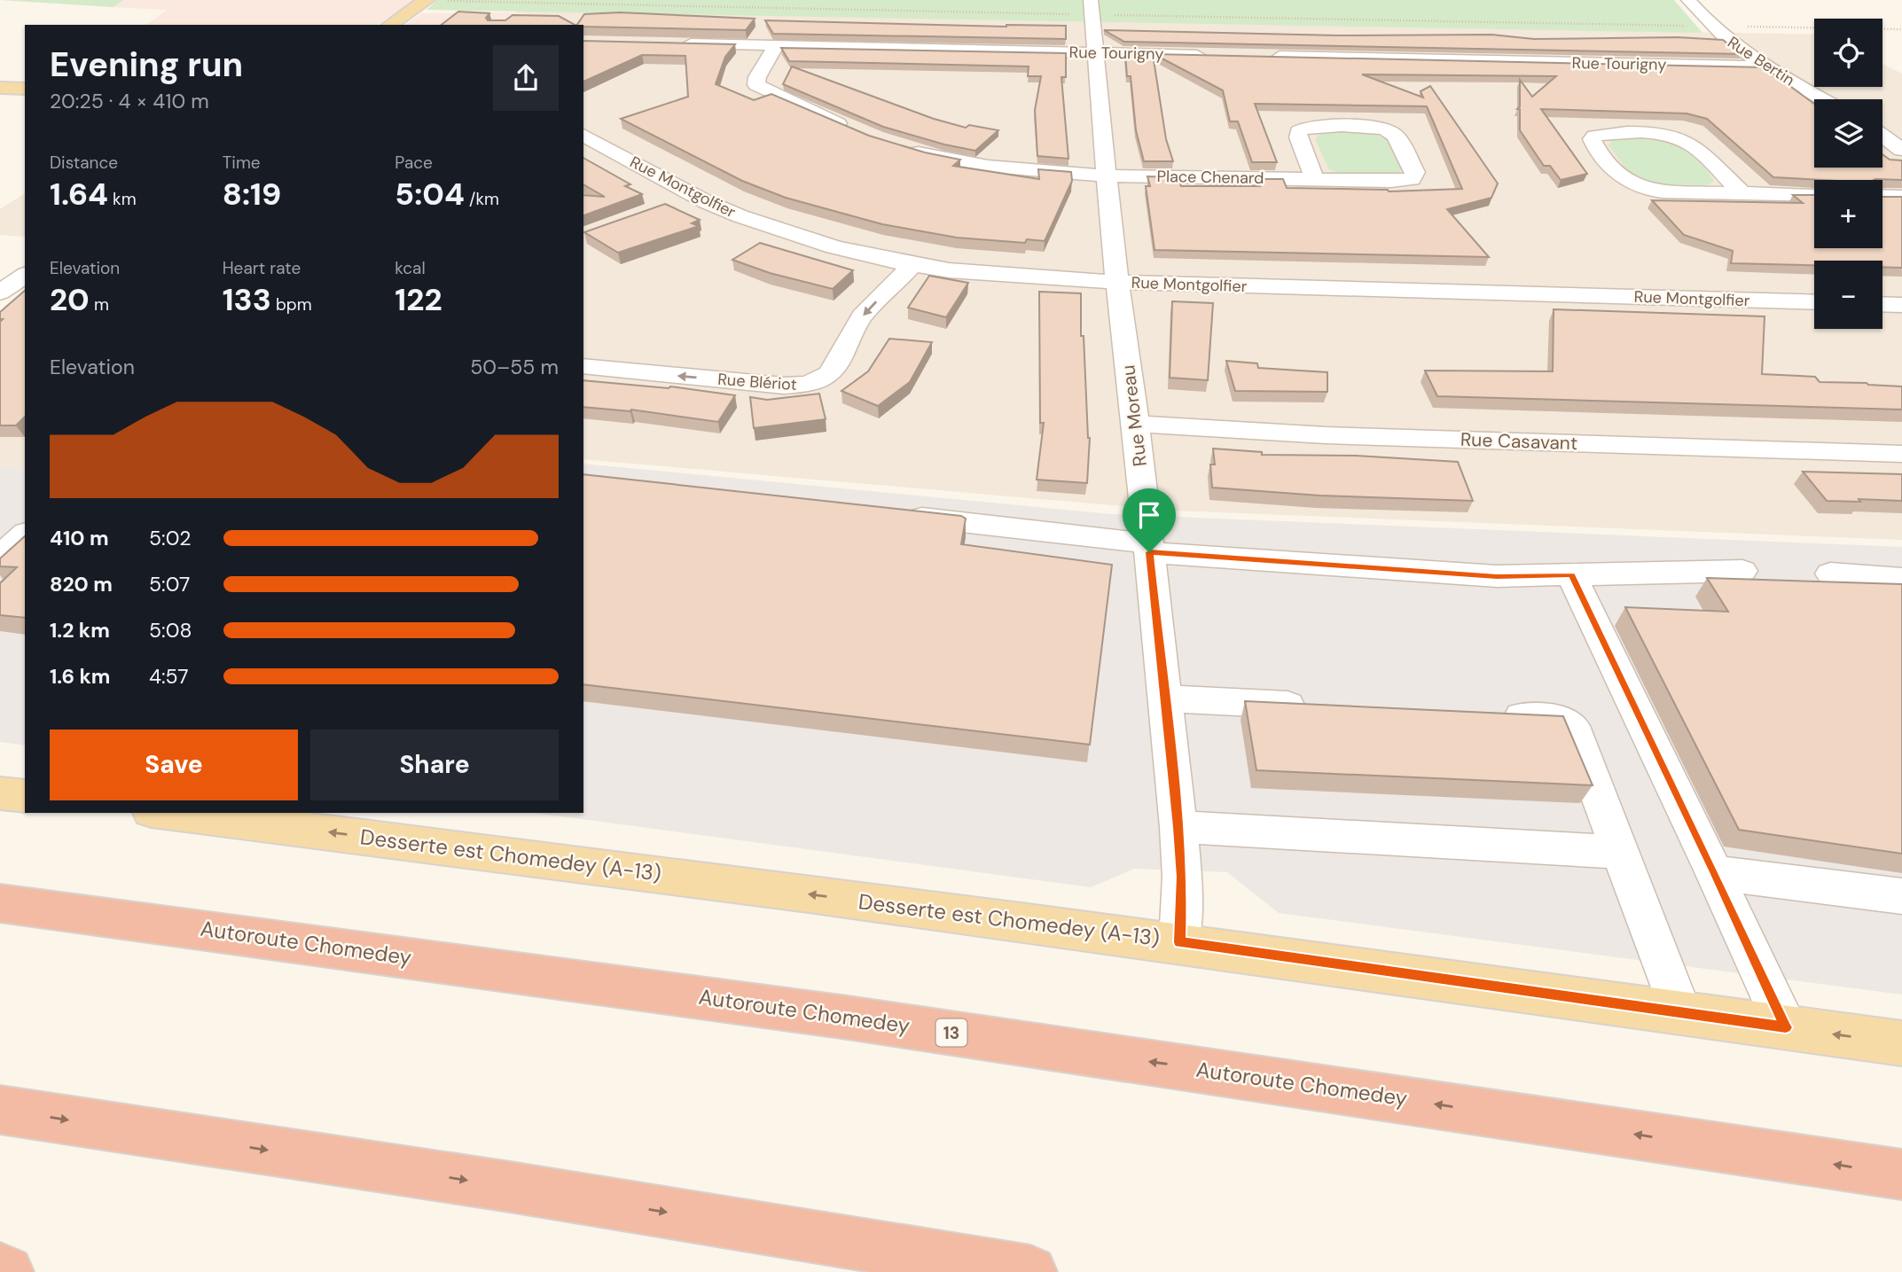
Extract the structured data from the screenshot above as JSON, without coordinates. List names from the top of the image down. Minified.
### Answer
{"streets":{"highway":["Autoroute Chomedey","13"],"main road":["Desserte est Chomedey (A-13)"],"street":["Rue Tourigny","Rue Bertin","Place Chenard","Rue Montgolfier","Rue Blériot","Rue Moreau","Rue Casavant"]},"crossings":[["Rue Tourigny","Rue Bertin"],["Rue Tourigny","Rue Moreau"],["Place Chenard","Rue Moreau"],["Rue Montgolfier","Rue Blériot"],["Rue Montgolfier","Rue Moreau"],["Rue Moreau","Rue Casavant"],["Rue Moreau","Desserte est Chomedey (A-13)"]],"one_way":["Desserte est Chomedey (A-13)"],"page":{"map_buttons":["+","−"],"heading":["Evening run","20:25 · 4 × 410 m"],"stats":[["Distance","1.64 km"],["Time","8:19"],["Pace","5:04 /km"],["Elevation","20 m"],["Heart rate","133 bpm"],["kcal","122"]],"chart":["Elevation","50–55 m"],"list":[{"name":"410 m","note":"5:02"},{"name":"820 m","note":"5:07"},{"name":"1.2 km","note":"5:08"},{"name":"1.6 km","note":"4:57"}],"buttons":["Save","Share"]}}
